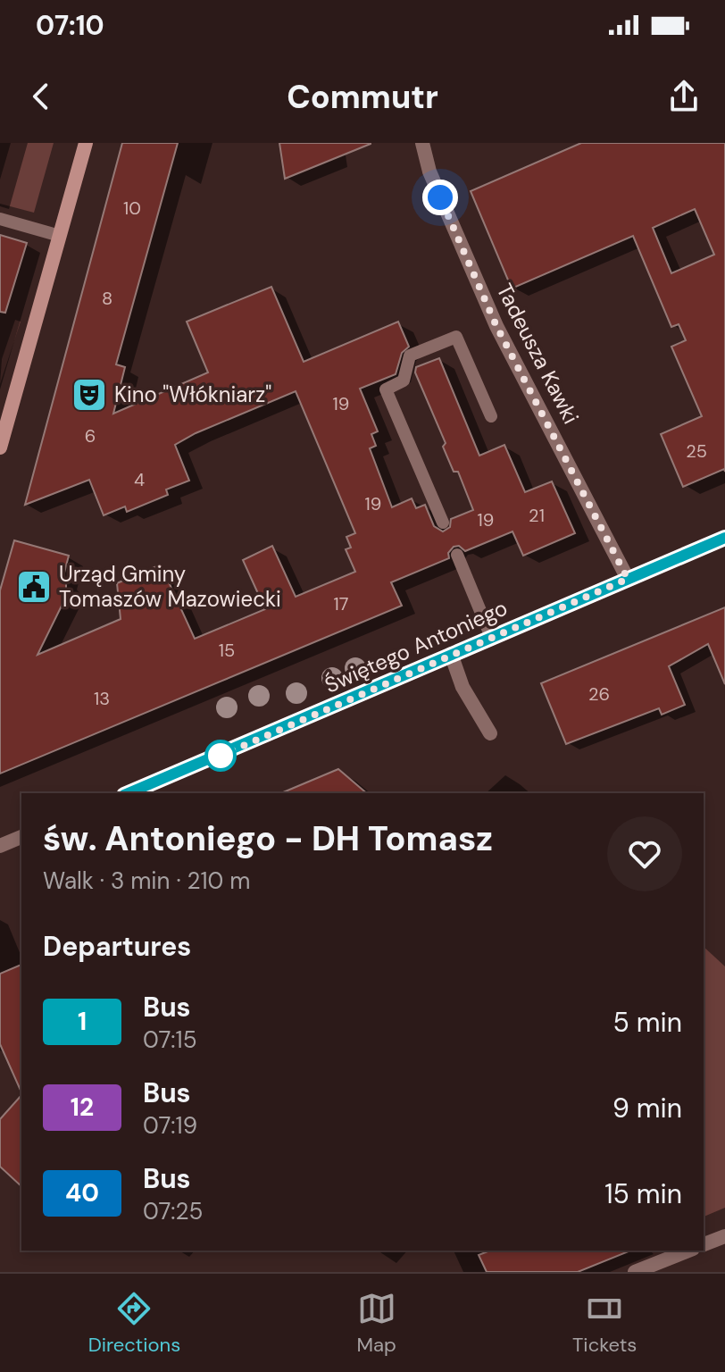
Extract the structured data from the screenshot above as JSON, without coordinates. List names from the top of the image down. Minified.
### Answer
{"streets":{"street":["Tadeusza Kawki","Świętego Antoniego"]},"crossings":[["Tadeusza Kawki","Świętego Antoniego"]],"places":{"theatre":["Kino \"Włókniarz\""],"public building":["Urząd Gminy Tomaszów Mazowiecki"]},"lines":["bus line 1"],"house_numbers":["10","8","19","6","25","4","19","21","19","17","15","26","13"],"page":{"status":"07:10","header":"Commutr","heading":[["św. Antoniego - DH Tomasz","Walk · 3 min · 210 m"],"Departures"],"list":[{"mark":"1","name":"Bus","note":"07:15","value":"5 min"},{"mark":"12","name":"Bus","note":"07:19","value":"9 min"},{"mark":"40","name":"Bus","note":"07:25","value":"15 min"}],"tabs":["Directions","Map","Tickets"]}}
